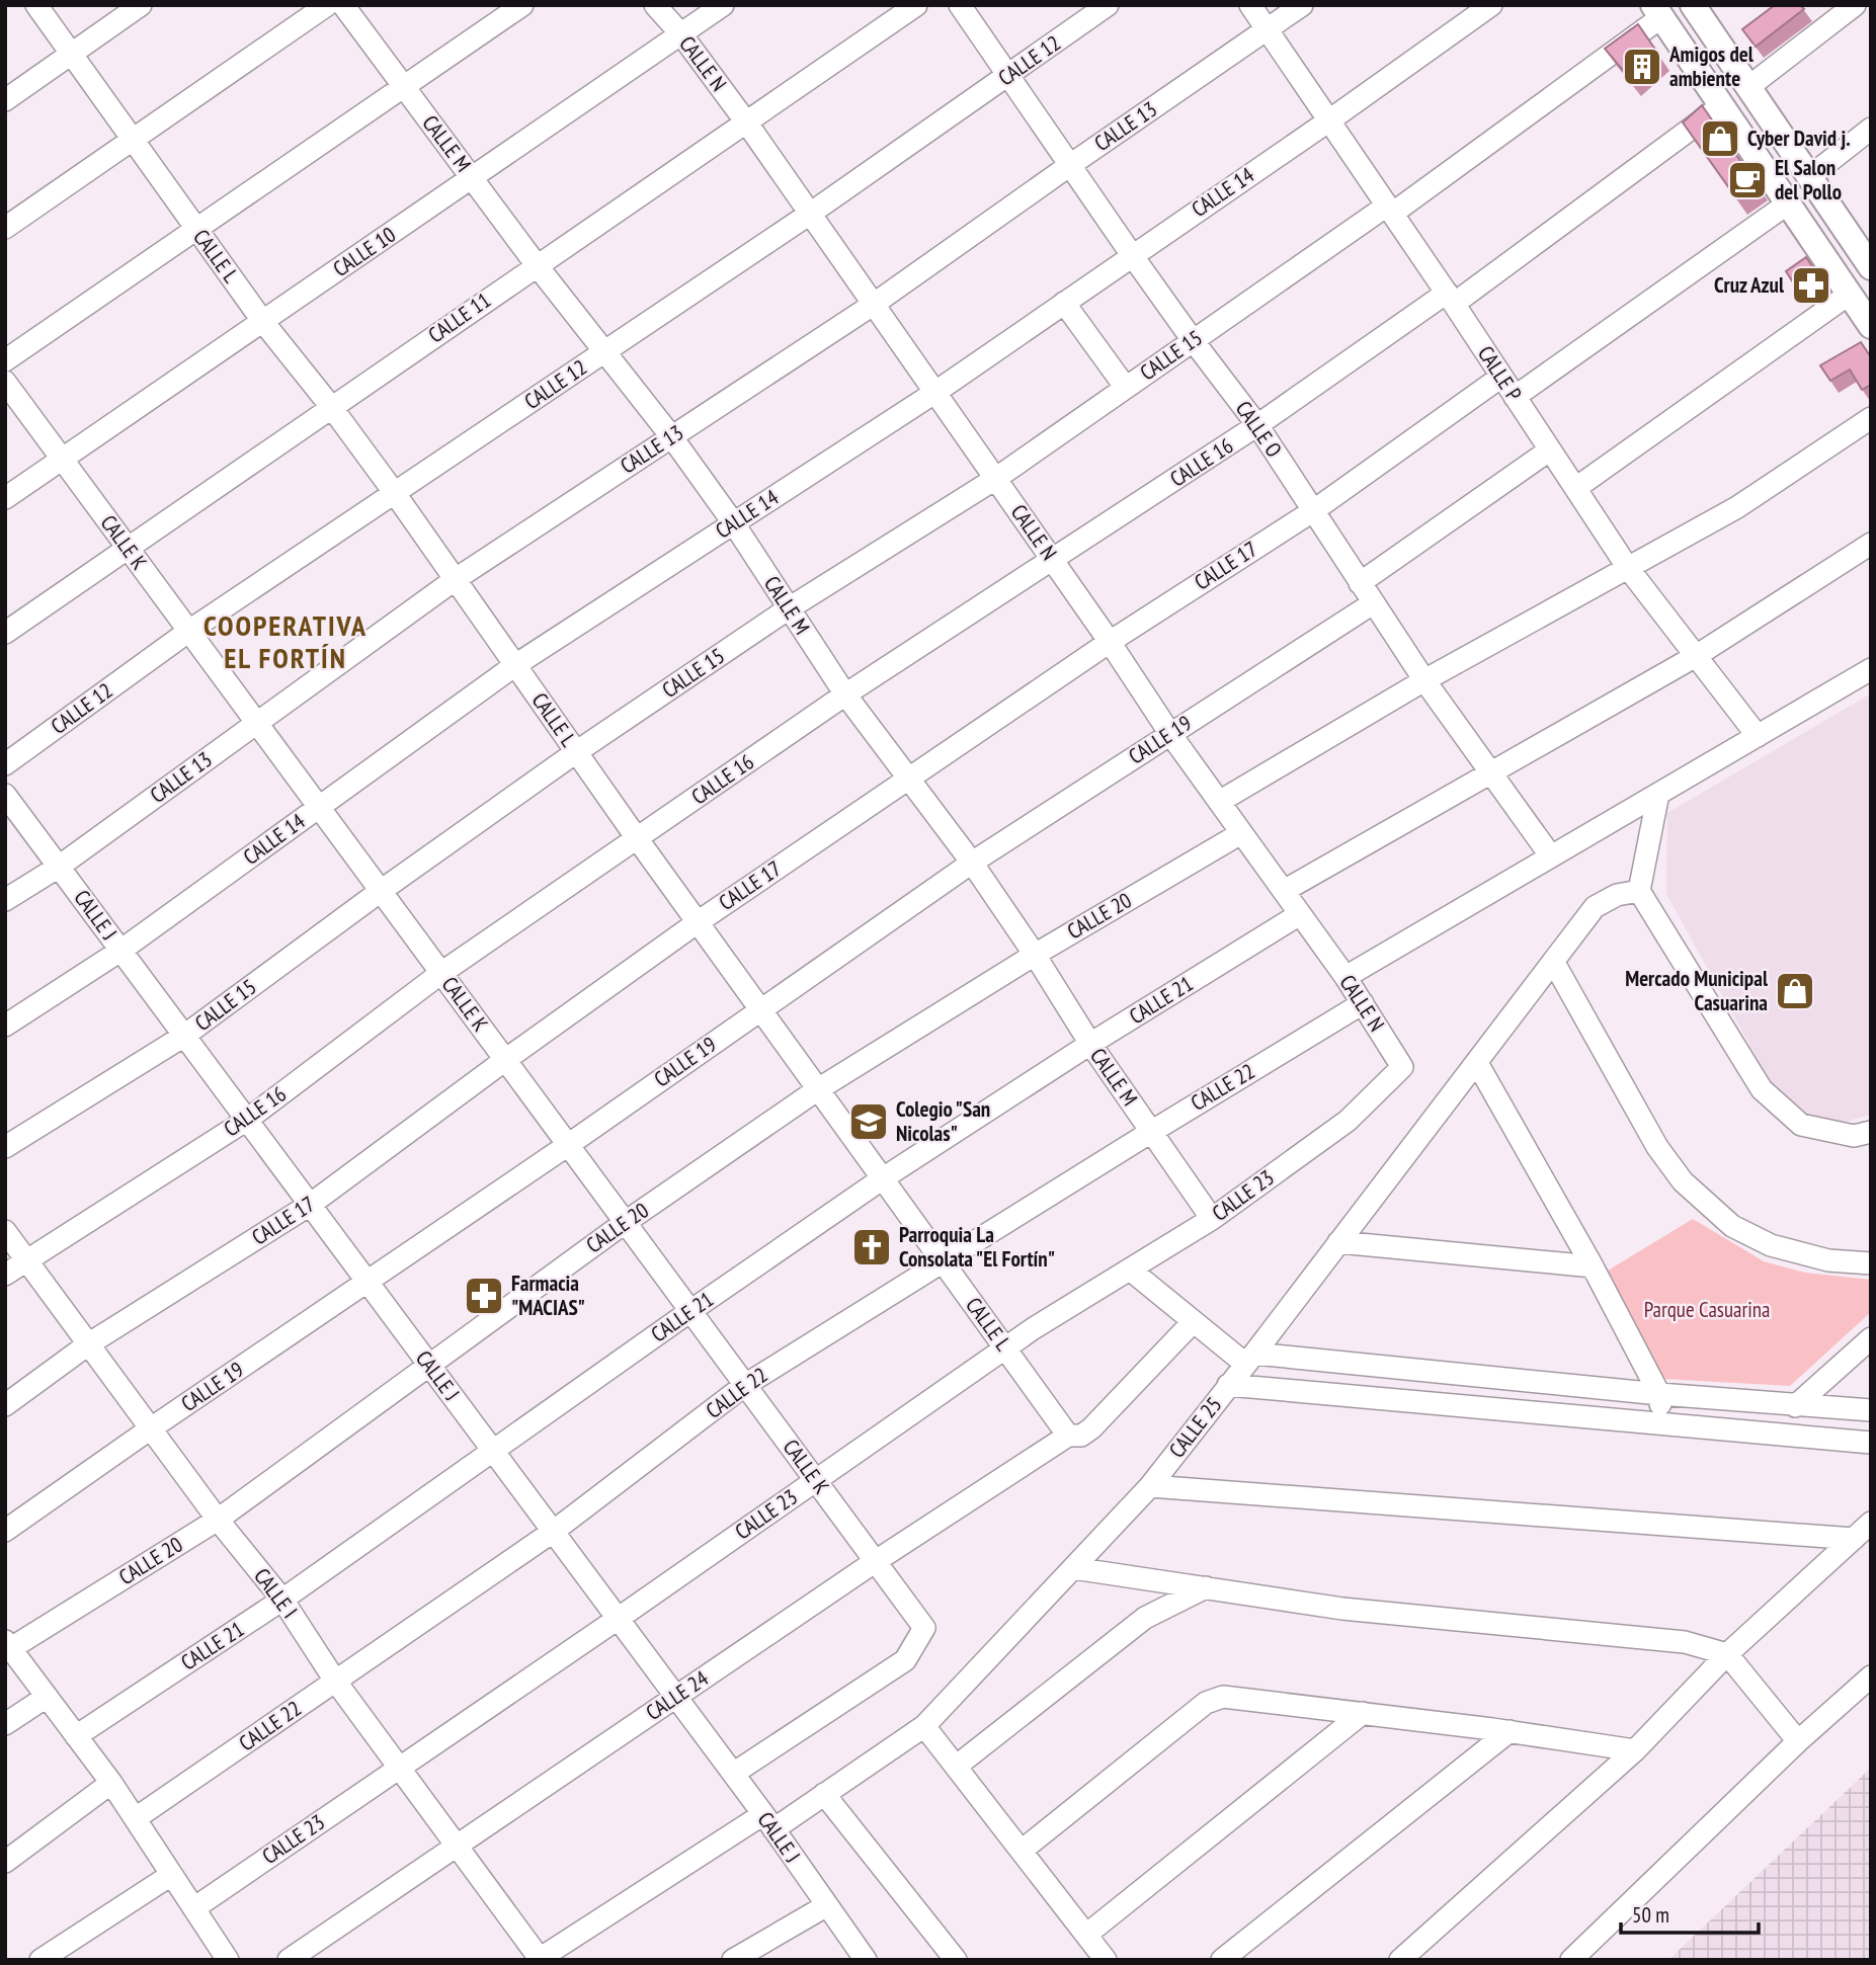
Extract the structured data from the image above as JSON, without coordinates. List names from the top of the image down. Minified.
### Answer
{"streets":{"street":["CALLE 12","CALLE N","CALLE 13","CALLE M","CALLE 14","CALLE 10","CALLE L","CALLE 11","CALLE 15","CALLE P","CALLE O","CALLE 16","CALLE K","CALLE 17","CALLE 19","CALLE J","CALLE 20","CALLE 21","CALLE 22","CALLE 23","CALLE 25","CALLE I","CALLE 24"]},"crossings":[["CALLE 12","CALLE N"],["CALLE 12","CALLE M"],["CALLE 12","CALLE L"],["CALLE 12","CALLE O"],["CALLE 12","CALLE K"],["CALLE N","CALLE 13"],["CALLE N","CALLE 14"],["CALLE N","CALLE 10"],["CALLE N","CALLE 11"],["CALLE N","CALLE 15"],["CALLE N","CALLE 16"],["CALLE N","CALLE 17"],["CALLE N","CALLE 19"],["CALLE N","CALLE 20"],["CALLE N","CALLE 21"],["CALLE N","CALLE 22"],["CALLE N","CALLE 23"],["CALLE 13","CALLE M"],["CALLE 13","CALLE L"],["CALLE 13","CALLE P"],["CALLE 13","CALLE O"],["CALLE 13","CALLE K"],["CALLE 13","CALLE J"],["CALLE M","CALLE 14"],["CALLE M","CALLE 10"],["CALLE M","CALLE 11"],["CALLE M","CALLE 15"],["CALLE M","CALLE 16"],["CALLE M","CALLE 17"],["CALLE M","CALLE 19"],["CALLE M","CALLE 20"],["CALLE M","CALLE 21"],["CALLE M","CALLE 22"],["CALLE M","CALLE 23"],["CALLE 14","CALLE L"],["CALLE 14","CALLE P"],["CALLE 14","CALLE O"],["CALLE 14","CALLE K"],["CALLE 14","CALLE J"],["CALLE 10","CALLE L"],["CALLE 10","CALLE K"],["CALLE L","CALLE 11"],["CALLE L","CALLE 15"],["CALLE L","CALLE 16"],["CALLE L","CALLE 17"],["CALLE L","CALLE 19"],["CALLE L","CALLE 20"],["CALLE L","CALLE 21"],["CALLE L","CALLE 22"],["CALLE L","CALLE 23"],["CALLE L","CALLE 24"],["CALLE 11","CALLE K"],["CALLE 15","CALLE P"],["CALLE 15","CALLE O"],["CALLE 15","CALLE K"],["CALLE 15","CALLE J"],["CALLE P","CALLE 16"],["CALLE P","CALLE 17"],["CALLE O","CALLE 16"],["CALLE O","CALLE 17"],["CALLE O","CALLE 19"],["CALLE 16","CALLE K"],["CALLE 16","CALLE J"],["CALLE 16","CALLE I"],["CALLE K","CALLE 17"],["CALLE K","CALLE 19"],["CALLE K","CALLE J"],["CALLE K","CALLE 20"],["CALLE K","CALLE 21"],["CALLE K","CALLE 22"],["CALLE K","CALLE 23"],["CALLE K","CALLE 24"],["CALLE 17","CALLE J"],["CALLE 17","CALLE I"],["CALLE 19","CALLE J"],["CALLE 19","CALLE I"],["CALLE J","CALLE 20"],["CALLE J","CALLE 21"],["CALLE J","CALLE 22"],["CALLE J","CALLE 23"],["CALLE J","CALLE 25"],["CALLE J","CALLE 24"],["CALLE 20","CALLE I"],["CALLE 21","CALLE I"],["CALLE 22","CALLE I"],["CALLE 23","CALLE I"],["CALLE 25","CALLE I"],["CALLE I","CALLE 24"]],"districts":["COOPERATIVA EL FORTÍN"],"parks":["Parque Casuarina"],"places":{"building":["Amigos del ambiente"],"shop":["Cyber David j.","Mercado Municipal Casuarina"],"cafe":["El Salon del Pollo"],"pharmacy":["Cruz Azul","Farmacia \"MACIAS\""],"school or university":["Colegio \"San Nicolas\""],"church":["Parroquia La Consolata \"El Fortín\""]},"scale_bar":"50 m"}
